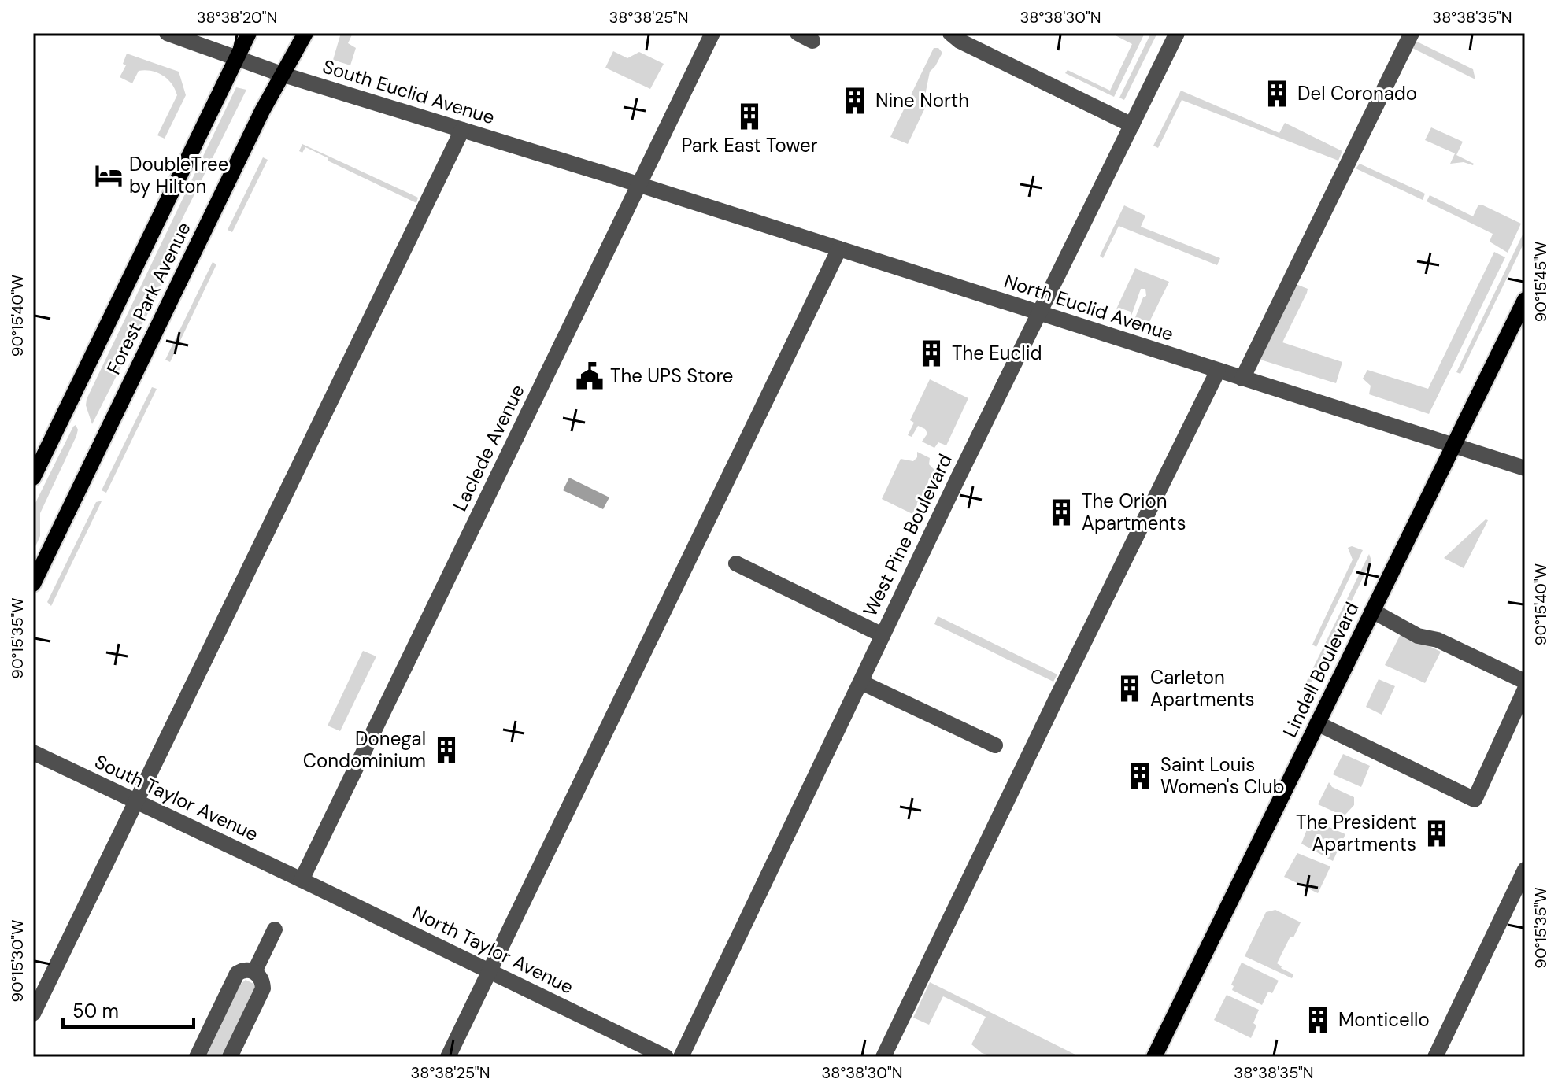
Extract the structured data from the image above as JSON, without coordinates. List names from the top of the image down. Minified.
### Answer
{"streets":{"main road":["Forest Park Avenue","Lindell Boulevard"],"street":["South Euclid Avenue","North Euclid Avenue","Laclede Avenue","West Pine Boulevard","South Taylor Avenue","North Taylor Avenue"]},"crossings":[["South Euclid Avenue","Forest Park Avenue"],["South Euclid Avenue","North Euclid Avenue"],["South Euclid Avenue","Laclede Avenue"],["North Euclid Avenue","Laclede Avenue"],["North Euclid Avenue","West Pine Boulevard"],["North Euclid Avenue","Lindell Boulevard"],["Laclede Avenue","South Taylor Avenue"],["Laclede Avenue","North Taylor Avenue"],["South Taylor Avenue","North Taylor Avenue"]],"places":{"building":["Del Coronado","Nine North","Park East Tower","The Euclid","The Orion Apartments","Carleton Apartments","Donegal Condominium","Saint Louis Women's Club","The President Apartments","Monticello"],"hotel":["DoubleTree by Hilton"],"public building":["The UPS Store"]},"scale_bar":"50 m","coordinates":["38°38'20\"N","38°38'25\"N","38°38'30\"N","38°38'35\"N","90°15'45\"W","90°15'40\"W","90°15'35\"W","90°15'30\"W"]}
